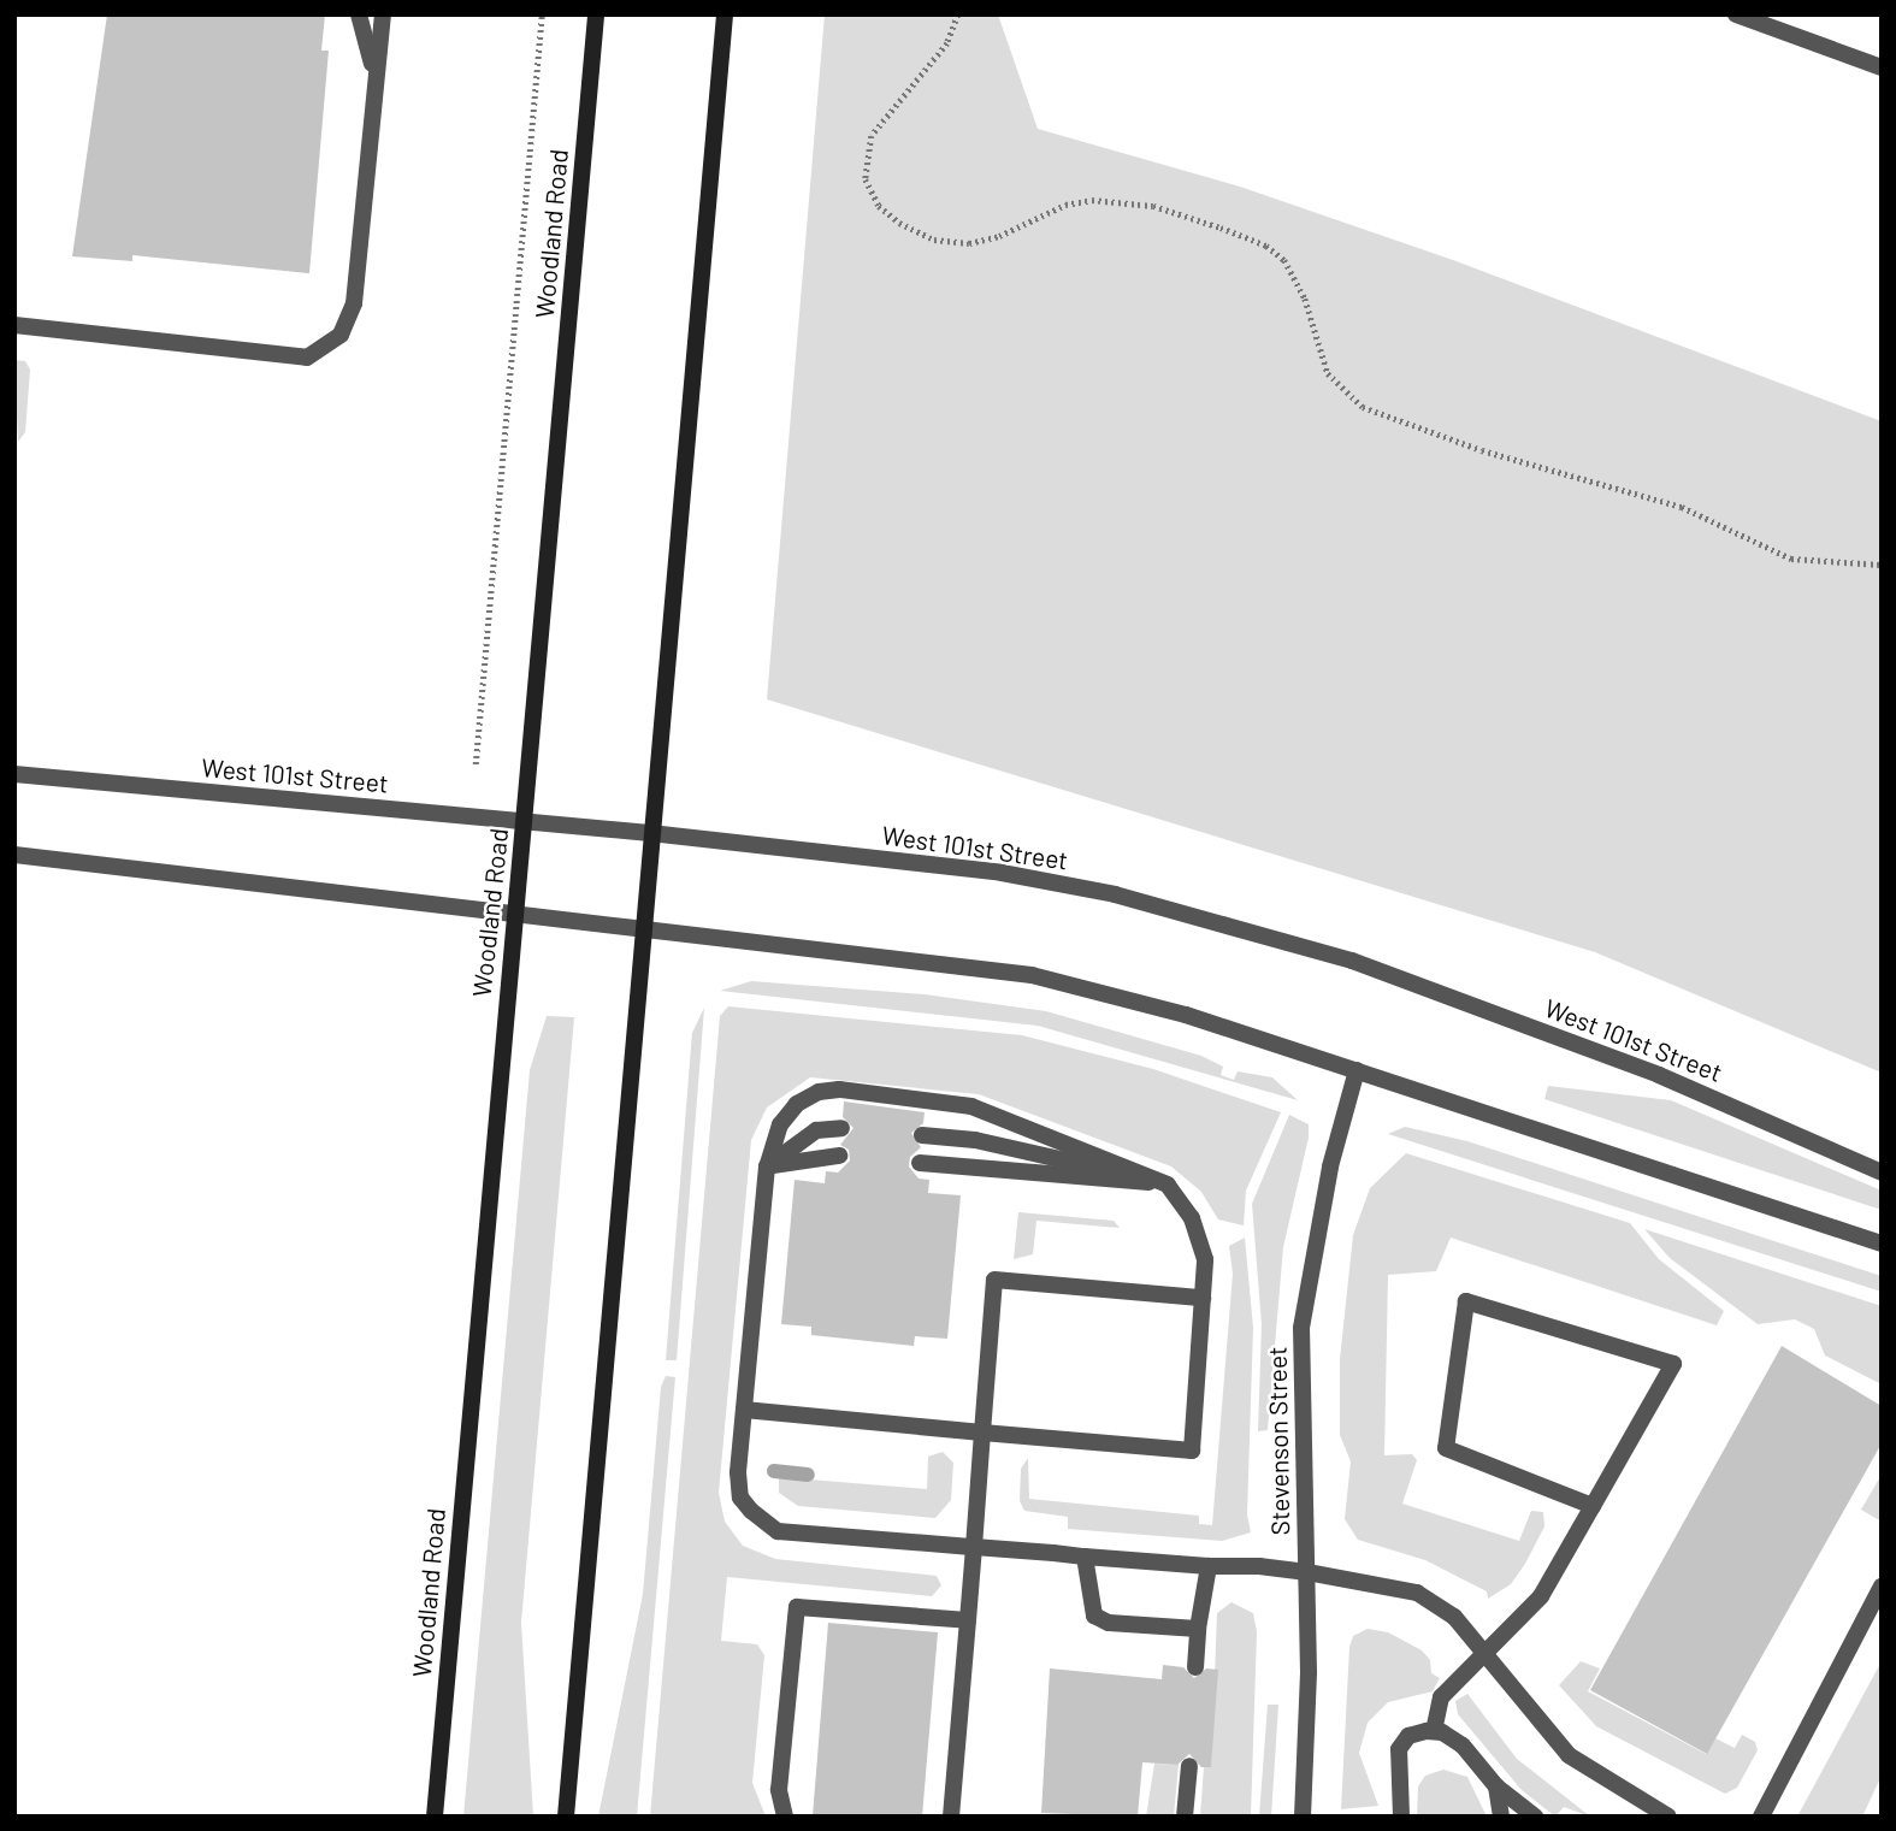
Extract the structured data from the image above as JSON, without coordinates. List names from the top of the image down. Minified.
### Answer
{"streets":{"main road":["Woodland Road"],"street":["West 101st Street","Stevenson Street"]},"crossings":[["Woodland Road","West 101st Street"]]}
